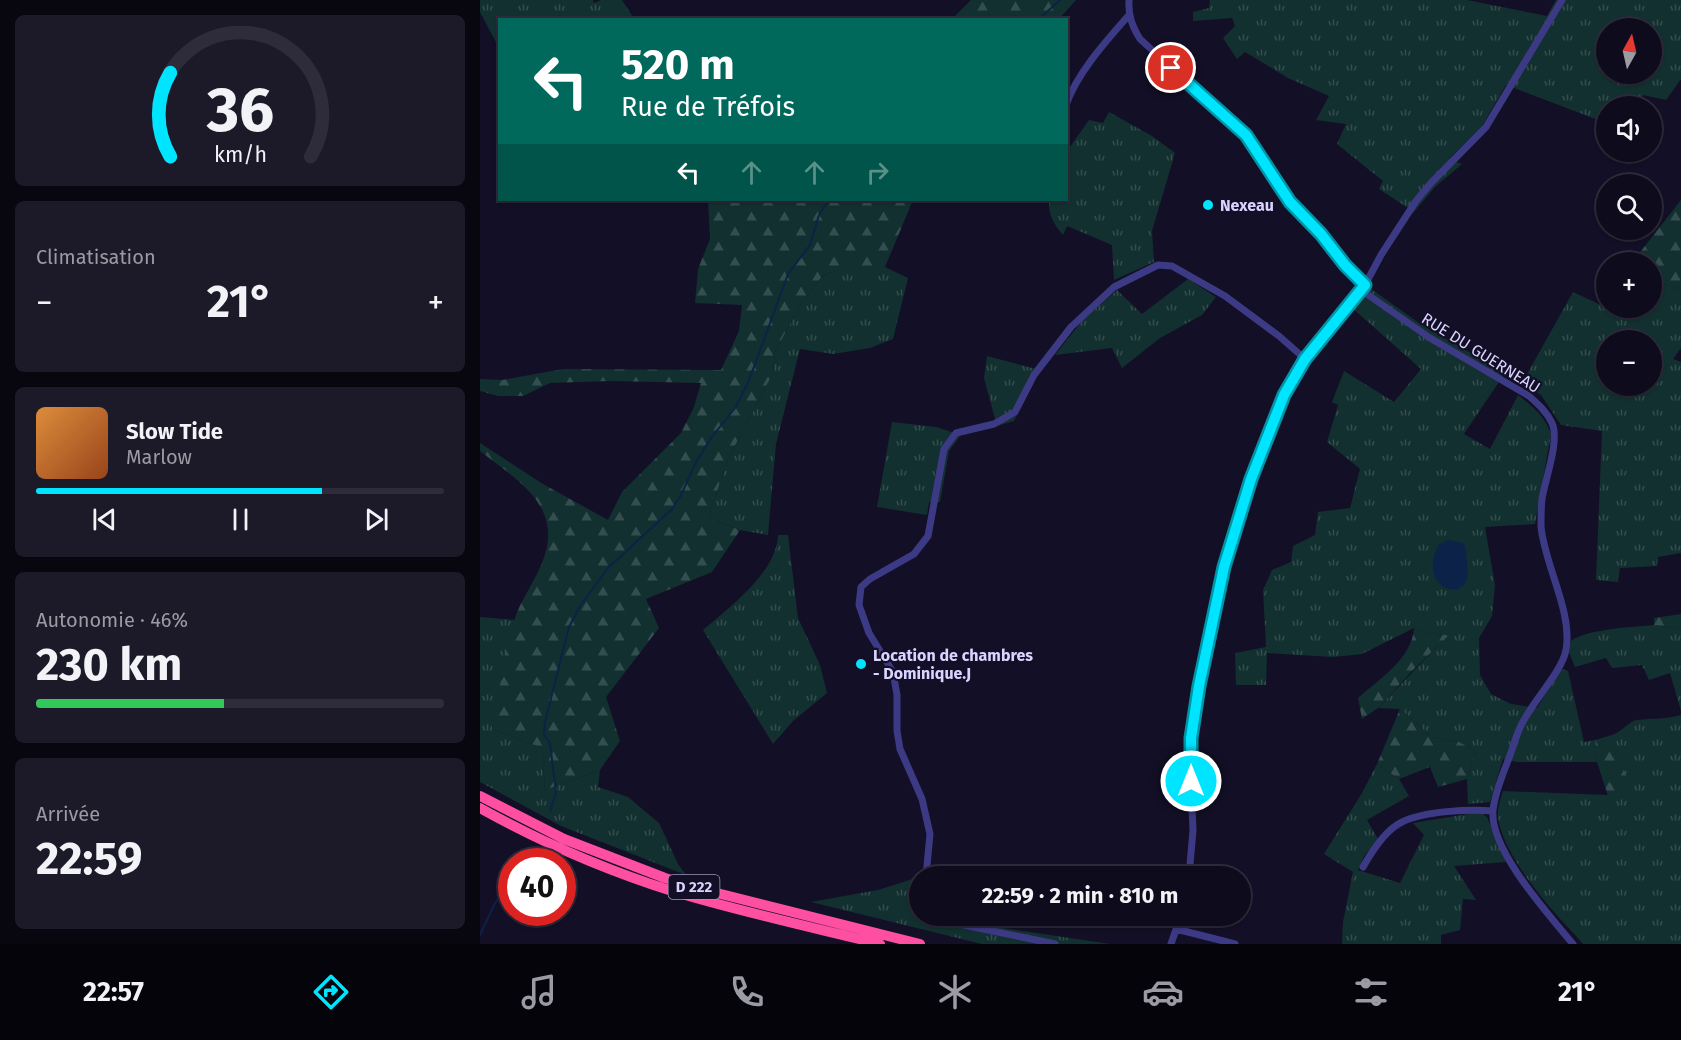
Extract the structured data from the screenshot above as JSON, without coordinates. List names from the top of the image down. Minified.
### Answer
{"streets":{"highway":["D 222"],"street":["RUE DU GUERNEAU"]},"places":["Nexeau","Location de chambres - Dominique.J"],"north":"top","page":{"map_buttons":["+","−"],"turn":["520 m","Rue de Tréfois"],"tile":["Climatisation",["Autonomie · 46%","230 km"],["Arrivée","22:59"]],"heat":["−","21°","+"],"song":["Slow Tide","Marlow"],"limit":"40","trip":"22:59 · 2 min · 810 m","tabs":["22:57","21°"],"gauge":["36","km/h"]}}
